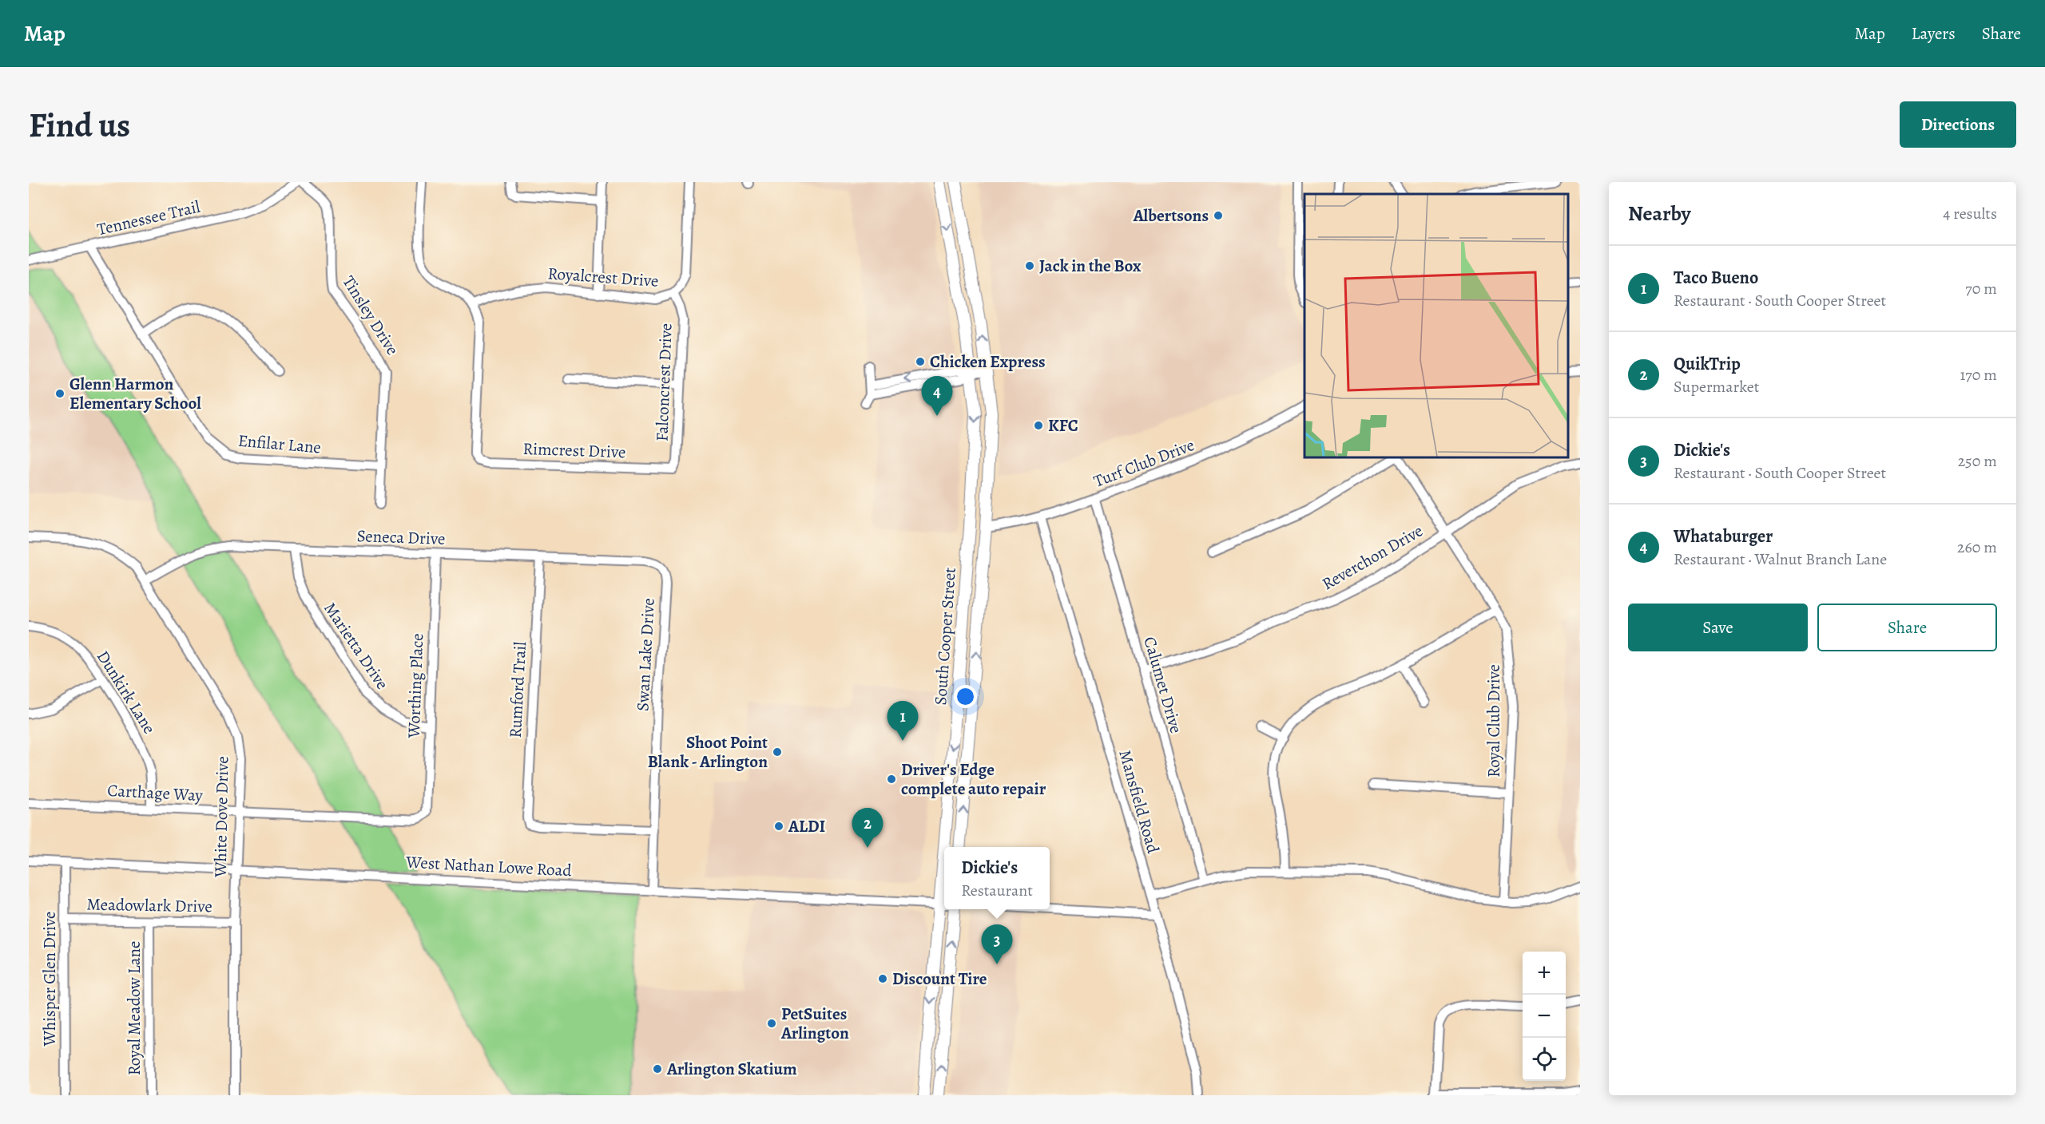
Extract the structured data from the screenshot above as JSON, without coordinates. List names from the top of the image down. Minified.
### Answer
{"streets":{"main road":["South Cooper Street"],"street":["Tennessee Trail","Royalcrest Drive","Tinsley Drive","Falconcrest Drive","Enfilar Lane","Rimcrest Drive","Turf Club Drive","Seneca Drive","Reverchon Drive","Marietta Drive","Swan Lake Drive","Calumet Drive","Worthing Place","Rumford Trail","Dunkirk Lane","Royal Club Drive","Carthage Way","Mansfield Road","White Dove Drive","West Nathan Lowe Road","Meadowlark Drive","Whisper Glen Drive","Royal Meadow Lane"]},"crossings":[["Tennessee Trail","Enfilar Lane"],["Royalcrest Drive","Falconcrest Drive"],["Royalcrest Drive","Rimcrest Drive"],["Tinsley Drive","Enfilar Lane"],["Falconcrest Drive","Rimcrest Drive"],["Turf Club Drive","South Cooper Street"],["Turf Club Drive","Calumet Drive"],["Turf Club Drive","Mansfield Road"],["Seneca Drive","Marietta Drive"],["Seneca Drive","Swan Lake Drive"],["Seneca Drive","Worthing Place"],["Seneca Drive","Rumford Trail"],["Seneca Drive","White Dove Drive"],["Reverchon Drive","Calumet Drive"],["Reverchon Drive","Royal Club Drive"],["South Cooper Street","West Nathan Lowe Road"],["Marietta Drive","Worthing Place"],["Swan Lake Drive","Rumford Trail"],["Swan Lake Drive","West Nathan Lowe Road"],["Worthing Place","Carthage Way"],["Dunkirk Lane","Carthage Way"],["Carthage Way","White Dove Drive"],["White Dove Drive","West Nathan Lowe Road"],["White Dove Drive","Meadowlark Drive"],["West Nathan Lowe Road","Whisper Glen Drive"],["Meadowlark Drive","Whisper Glen Drive"],["Meadowlark Drive","Royal Meadow Lane"]],"places":["Albertsons","Jack in the Box","Chicken Express","Glenn Harmon Elementary School","KFC","Shoot Point Blank - Arlington","Driver's Edge complete auto repair","ALDI","Discount Tire","PetSuites Arlington","Arlington Skatium"],"page":{"header":"Map","nav":["Map","Layers","Share"],"buttons":["Directions",["Save","Share"]],"title":"Find us","heading":["Nearby","4 results"],"list":[{"mark":"1","name":"Taco Bueno","note":"Restaurant · South Cooper Street","value":"70 m"},{"mark":"2","name":"QuikTrip","note":"Supermarket","value":"170 m"},{"mark":"3","name":"Dickie's","note":"Restaurant · South Cooper Street","value":"250 m"},{"mark":"4","name":"Whataburger","note":"Restaurant · Walnut Branch Lane","value":"260 m"}],"pins":["4","1","2","3"],"popup":["Dickie's","Restaurant"],"map_buttons":["+","−"]}}
